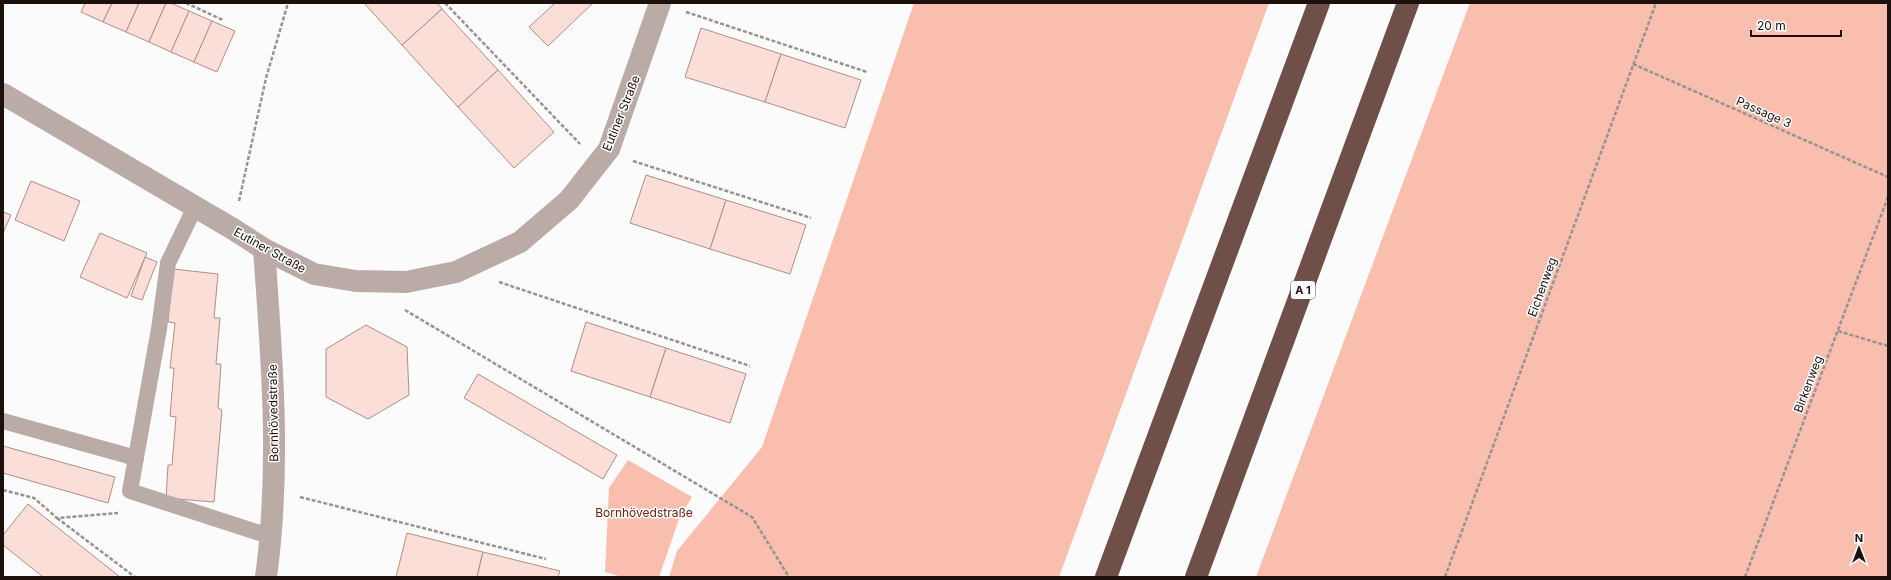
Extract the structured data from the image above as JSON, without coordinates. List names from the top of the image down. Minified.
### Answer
{"streets":{"highway":["A 1"],"street":["Eutiner Straße","Bornhövedstraße"],"path":["Passage 3","Eichenweg","Birkenweg"]},"crossings":[["Passage 3","Eichenweg"],["Eutiner Straße","Bornhövedstraße"]],"parks":["Bornhövedstraße"],"scale_bar":"20 m","north":"top"}
